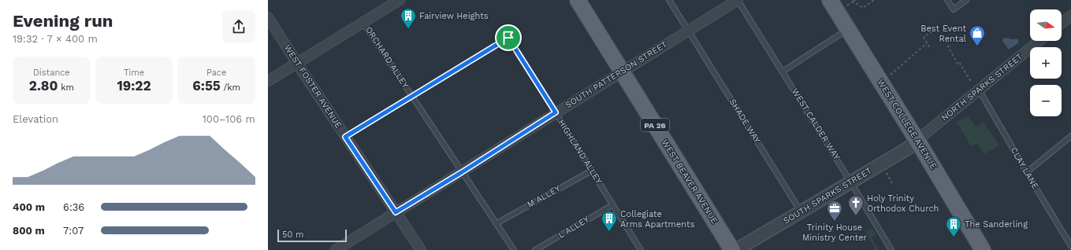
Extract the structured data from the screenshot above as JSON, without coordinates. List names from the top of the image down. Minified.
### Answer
{"streets":{"main road":["WEST COLLEGE AVENUE","PA 26","WEST BEAVER AVENUE"],"street":["SOUTH PATTERSON STREET","WEST FOSTER AVENUE","NORTH SPARKS STREET","SOUTH SPARKS STREET"],"lane":["ORCHARD ALLEY","SHADE WAY","WEST CALDER WAY","HIGHLAND ALLEY","CLAY LANE","M ALLEY","L ALLEY"]},"crossings":[["ORCHARD ALLEY","SOUTH PATTERSON STREET"],["ORCHARD ALLEY","HIGHLAND ALLEY"],["ORCHARD ALLEY","M ALLEY"],["SOUTH PATTERSON STREET","WEST FOSTER AVENUE"],["SOUTH PATTERSON STREET","SHADE WAY"],["SOUTH PATTERSON STREET","WEST CALDER WAY"],["SOUTH PATTERSON STREET","HIGHLAND ALLEY"],["SOUTH PATTERSON STREET","WEST BEAVER AVENUE"],["NORTH SPARKS STREET","WEST COLLEGE AVENUE"],["NORTH SPARKS STREET","CLAY LANE"],["NORTH SPARKS STREET","SOUTH SPARKS STREET"],["SHADE WAY","SOUTH SPARKS STREET"],["WEST CALDER WAY","SOUTH SPARKS STREET"],["WEST COLLEGE AVENUE","SOUTH SPARKS STREET"],["HIGHLAND ALLEY","M ALLEY"],["HIGHLAND ALLEY","L ALLEY"]],"places":{"building":["Fairview Heights","Collegiate Arms Apartments","The Sanderling"],"shop":["Best Event Rental"],"church":["Holy Trinity Orthodox Church"],"office":["Trinity House Ministry Center"]},"scale_bar":"50 m","north":"right","page":{"heading":["Evening run","19:32 · 7 × 400 m"],"map_buttons":["+","−"],"stats":[["Distance","2.80 km"],["Time","19:22"],["Pace","6:55 /km"]],"chart":["Elevation","100–106 m"],"list":[{"name":"400 m","note":"6:36"},{"name":"800 m","note":"7:07"}],"scale":"50 m"}}
